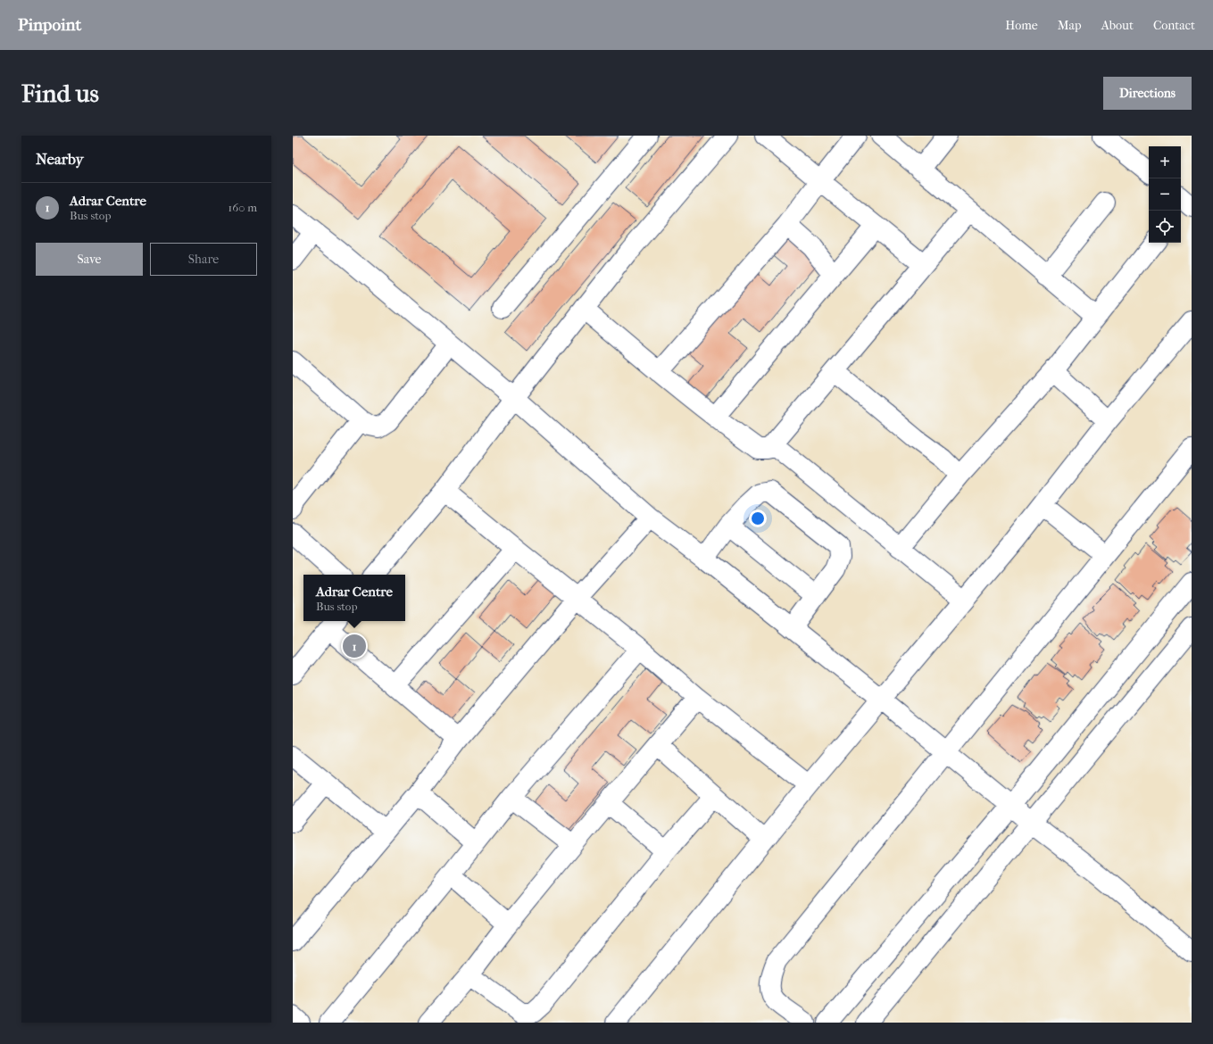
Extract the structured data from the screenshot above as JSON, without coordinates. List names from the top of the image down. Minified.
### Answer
{"page":{"header":"Pinpoint","nav":["Home","Map","About","Contact"],"buttons":["Directions",["Save","Share"]],"title":"Find us","heading":"Nearby","map_buttons":["+","−"],"list":[{"mark":"1","name":"Adrar Centre","note":"Bus stop","value":"160 m"}],"popup":["Adrar Centre","Bus stop"],"pins":"1"}}
